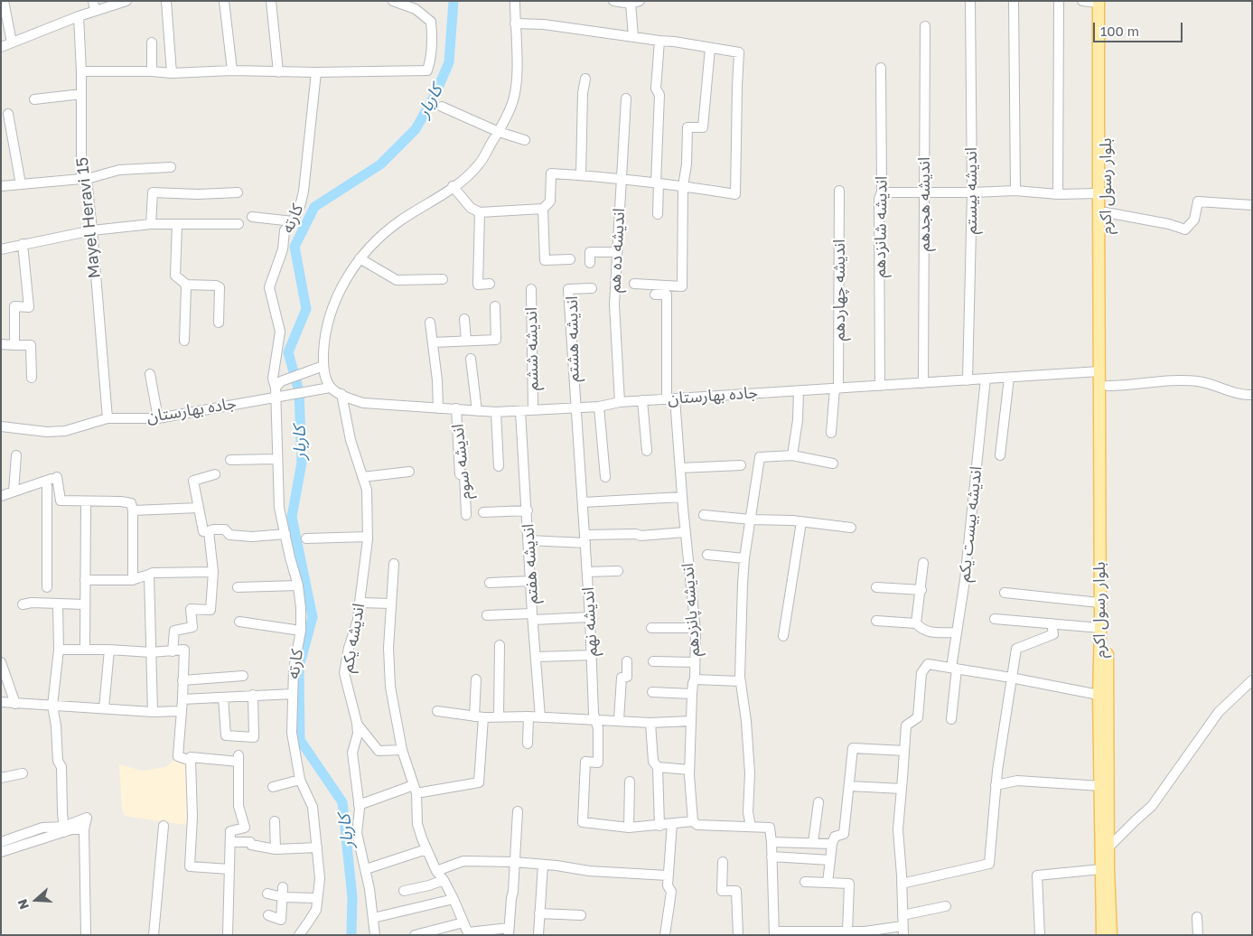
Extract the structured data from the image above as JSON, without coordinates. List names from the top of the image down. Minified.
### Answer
{"streets":{"main road":["بلوار رسول اکرم"],"street":["اندیشه بیستم","اندیشه هجدهم","Mayel Heravi 15","کارته","اندیشه شانزدهم","اندیشه ده هم","اندیشه چهاردهم","اندیشه هشتم","اندیشه ششم","جاده بهارستان","اندیشه سوم","اندیشه بیست یکم","اندیشه هفتم","اندیشه پانزدهم","اندیشه نهم","اندیشه یکم"]},"crossings":[["بلوار رسول اکرم","جاده بهارستان"],["اندیشه بیستم","جاده بهارستان"],["اندیشه هجدهم","جاده بهارستان"],["Mayel Heravi 15","جاده بهارستان"],["کارته","جاده بهارستان"],["اندیشه شانزدهم","جاده بهارستان"],["اندیشه ده هم","جاده بهارستان"],["اندیشه چهاردهم","جاده بهارستان"],["اندیشه هشتم","جاده بهارستان"],["اندیشه هشتم","اندیشه نهم"],["اندیشه ششم","جاده بهارستان"],["جاده بهارستان","اندیشه سوم"],["جاده بهارستان","اندیشه بیست یکم"],["جاده بهارستان","اندیشه هفتم"],["جاده بهارستان","اندیشه پانزدهم"],["جاده بهارستان","اندیشه نهم"],["جاده بهارستان","اندیشه یکم"]],"water":["کاربار"],"scale_bar":"100 m","north":"left"}
